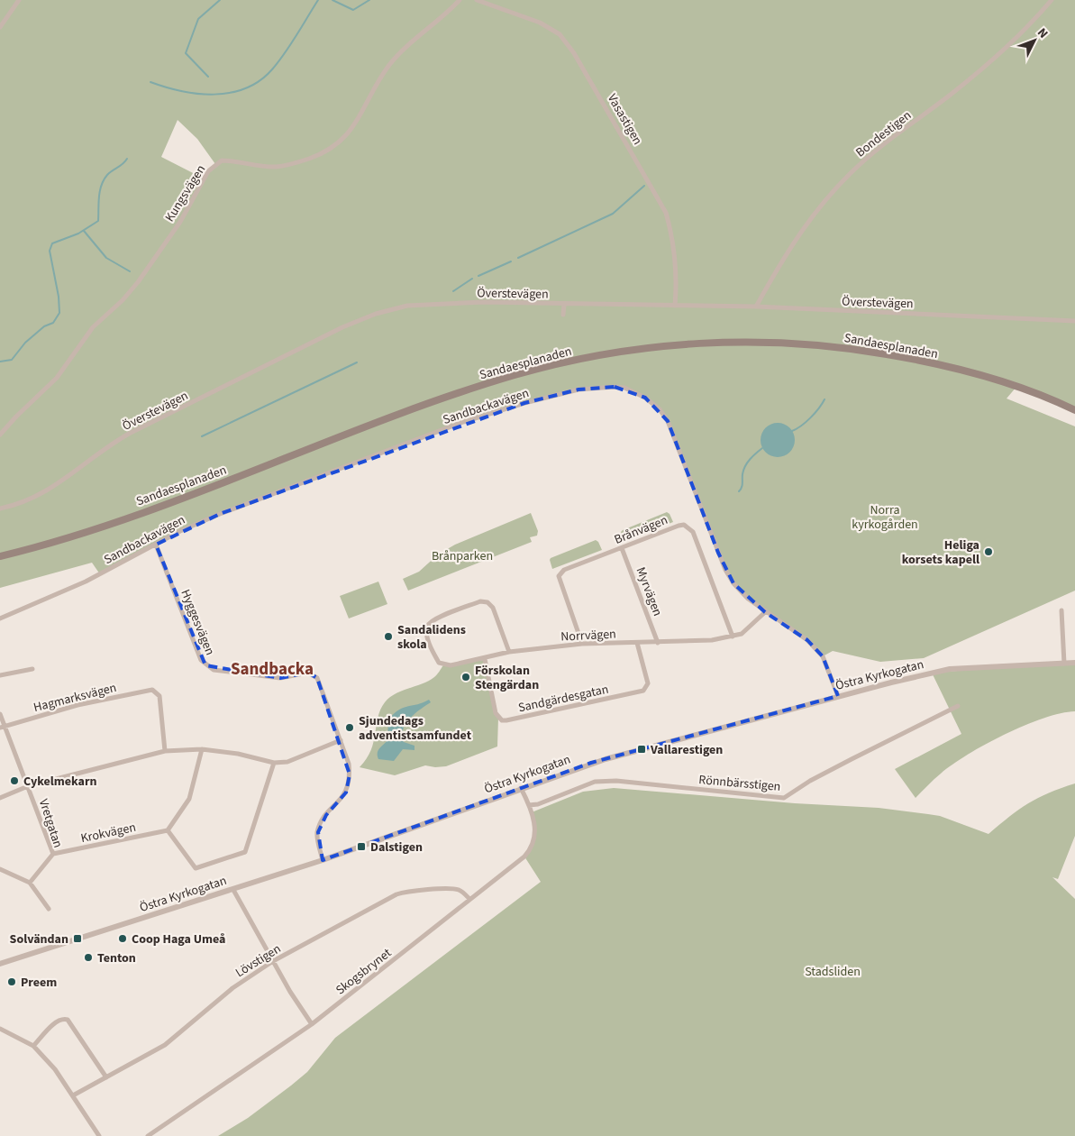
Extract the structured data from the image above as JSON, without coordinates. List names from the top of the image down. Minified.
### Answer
{"streets":{"main road":["Sandaesplanaden"],"street":["Vasastigen","Bondestigen","Kungsvägen","Överstevägen","Sandbackavägen","Brånvägen","Myrvägen","Hyggesvägen","Norrvägen","Östra Kyrkogatan","Hagmarksvägen","Sandgärdesgatan","Rönnbärsstigen","Vretgatan","Krokvägen","Lövstigen","Skogsbrynet"]},"crossings":[["Vasastigen","Överstevägen"],["Bondestigen","Överstevägen"],["Sandbackavägen","Hyggesvägen"],["Sandbackavägen","Norrvägen"],["Sandbackavägen","Östra Kyrkogatan"],["Brånvägen","Myrvägen"],["Brånvägen","Norrvägen"],["Myrvägen","Norrvägen"],["Hyggesvägen","Östra Kyrkogatan"],["Norrvägen","Sandgärdesgatan"],["Östra Kyrkogatan","Skogsbrynet"],["Hagmarksvägen","Vretgatan"],["Rönnbärsstigen","Skogsbrynet"],["Vretgatan","Krokvägen"],["Lövstigen","Skogsbrynet"]],"districts":["Sandbacka"],"parks":["Norra kyrkogården","Brånparken","Stadsliden"],"places":{"other":["Heliga korsets kapell","Sandalidens skola","Förskolan Stengärdan","Sjundedags adventistsamfundet","Cykelmekarn","Coop Haga Umeå","Tenton","Preem"],"transit":["Vallarestigen","Dalstigen","Solvändan"]},"north":"top right"}
